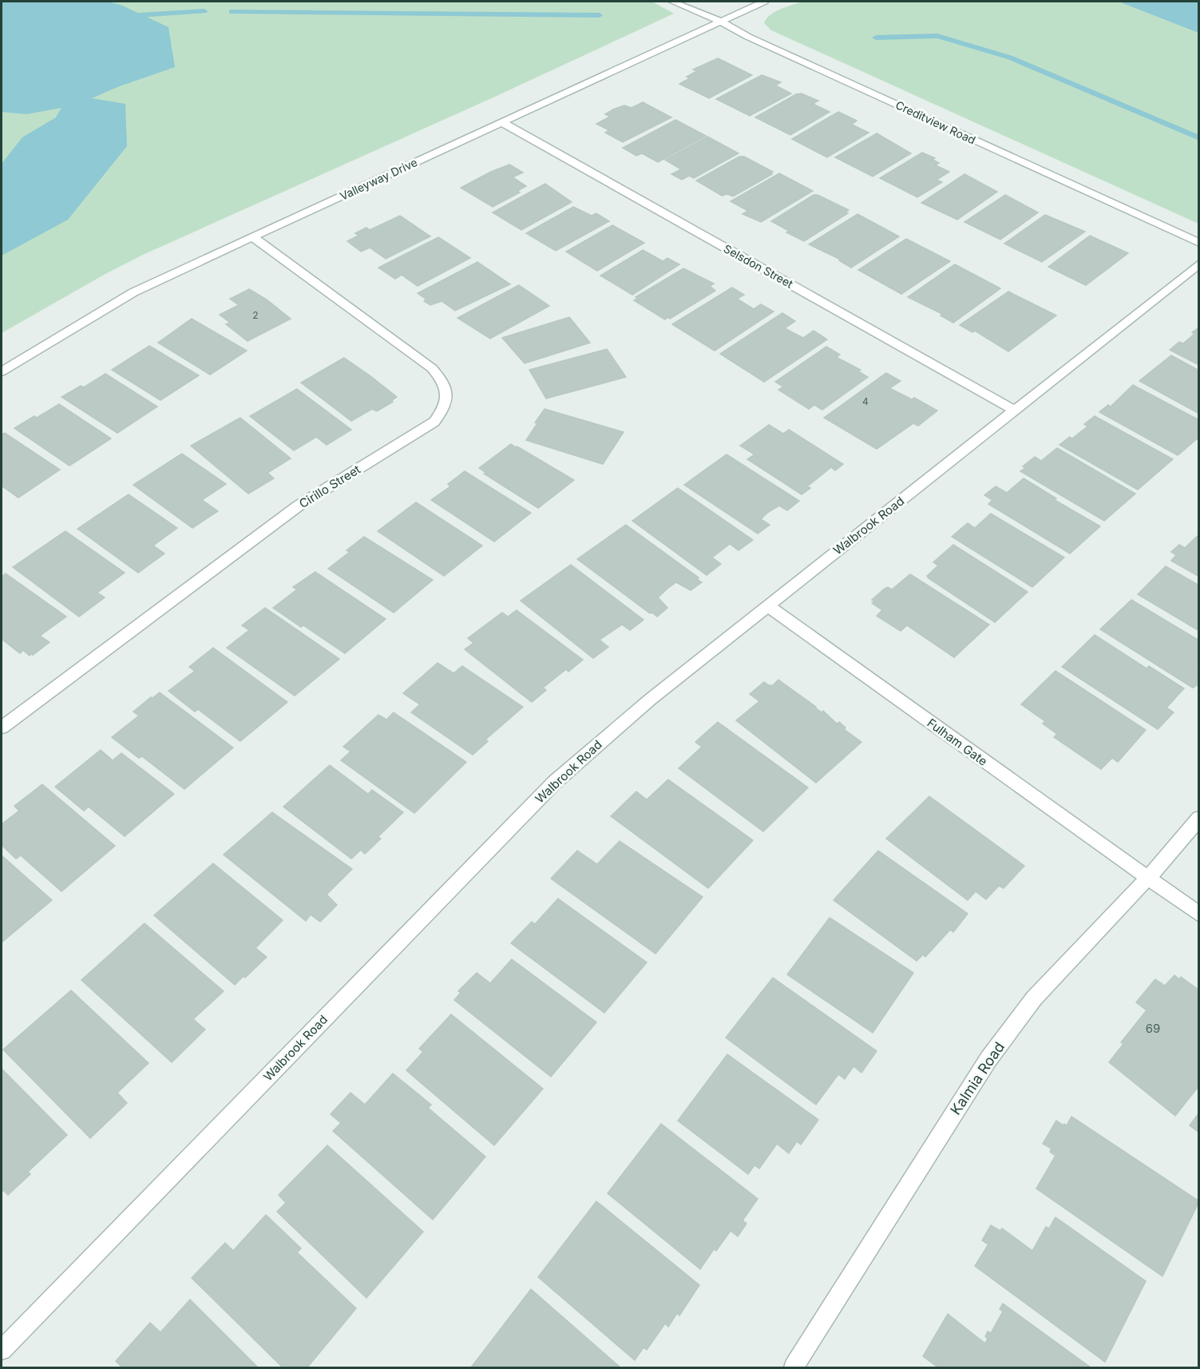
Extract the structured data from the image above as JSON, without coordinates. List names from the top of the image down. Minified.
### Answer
{"streets":{"street":["Creditview Road","Valleyway Drive","Selsdon Street","Cirillo Street","Walbrook Road","Fulham Gate","Kalmia Road"]},"crossings":[["Creditview Road","Valleyway Drive"],["Valleyway Drive","Selsdon Street"],["Valleyway Drive","Cirillo Street"],["Selsdon Street","Walbrook Road"],["Walbrook Road","Fulham Gate"],["Fulham Gate","Kalmia Road"]],"house_numbers":["2","4","69"]}
